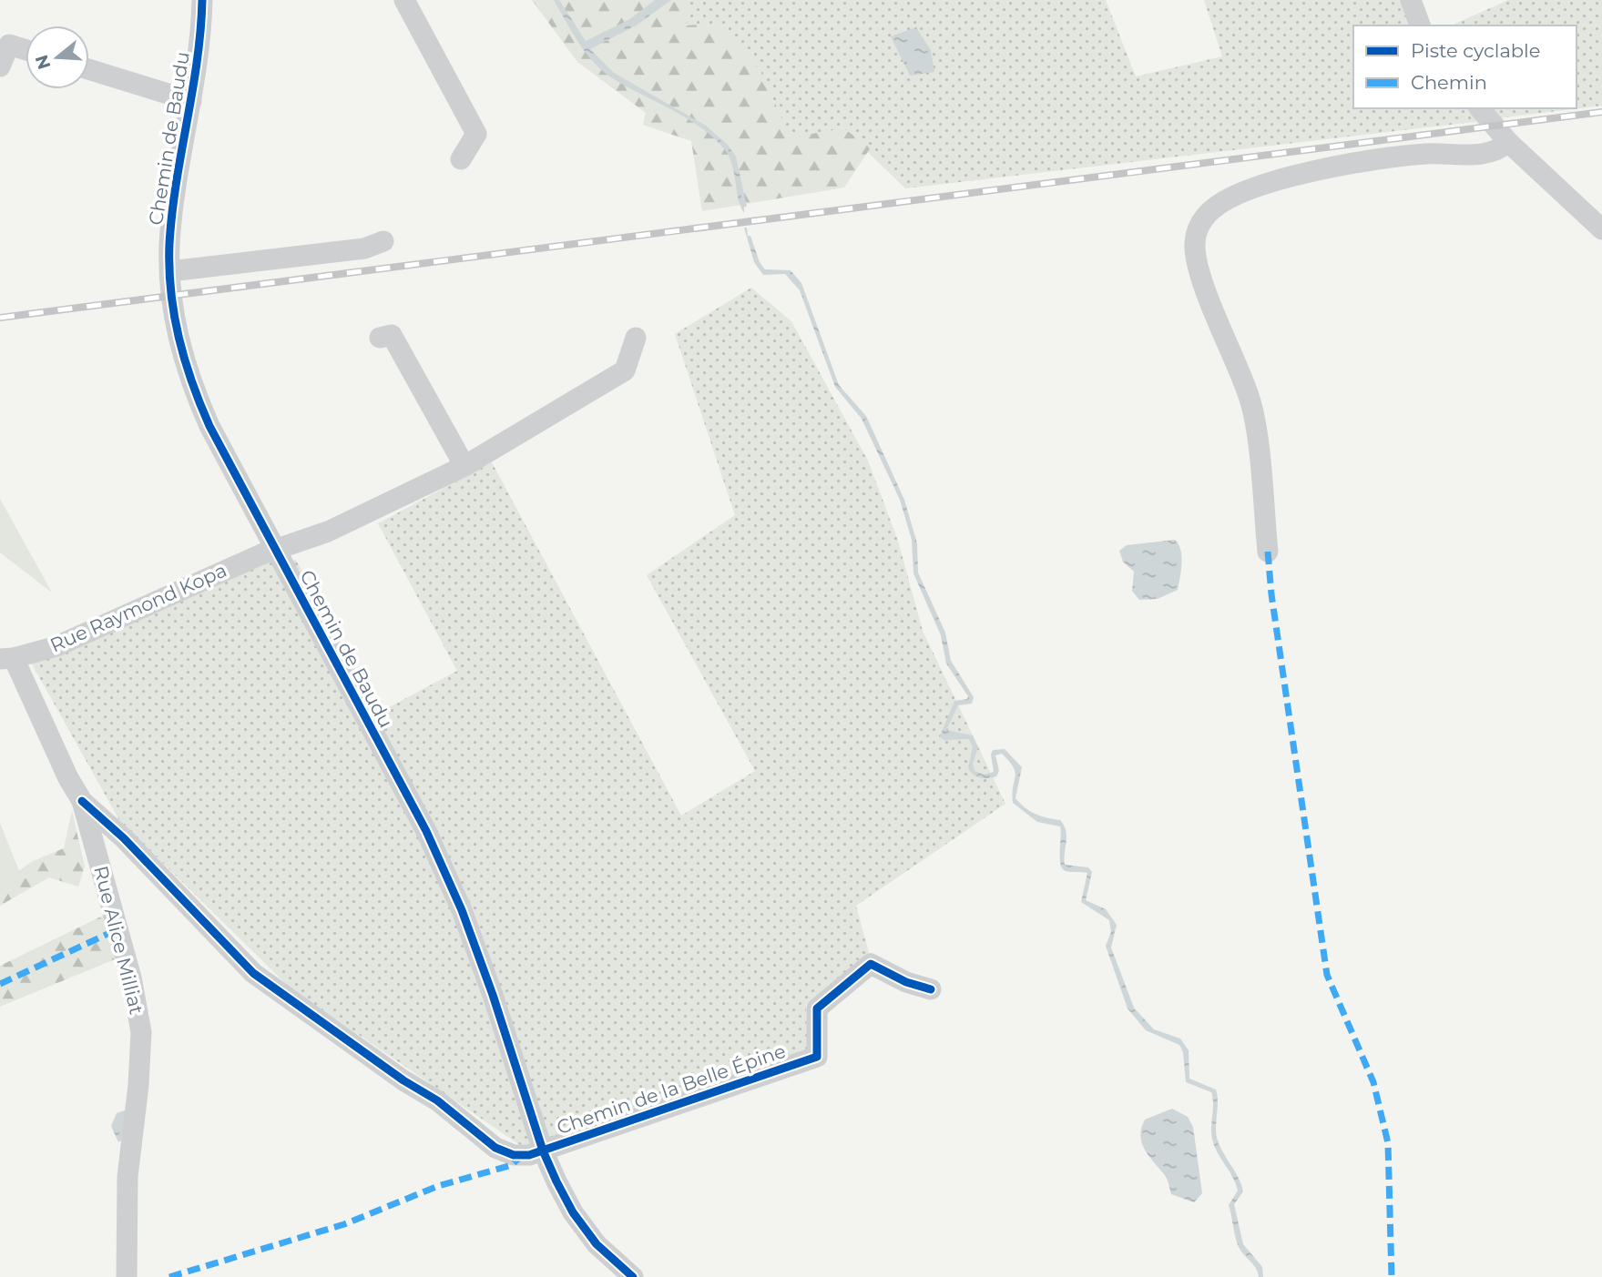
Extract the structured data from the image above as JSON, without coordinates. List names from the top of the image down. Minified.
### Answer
{"streets":{"street":["Chemin de Baudu","Rue Raymond Kopa","Rue Alice Milliat","Chemin de la Belle Épine"]},"crossings":[["Chemin de Baudu","Rue Raymond Kopa"],["Chemin de Baudu","Chemin de la Belle Épine"],["Rue Raymond Kopa","Rue Alice Milliat"]],"legend":["Piste cyclable","Chemin"],"north":"left"}
